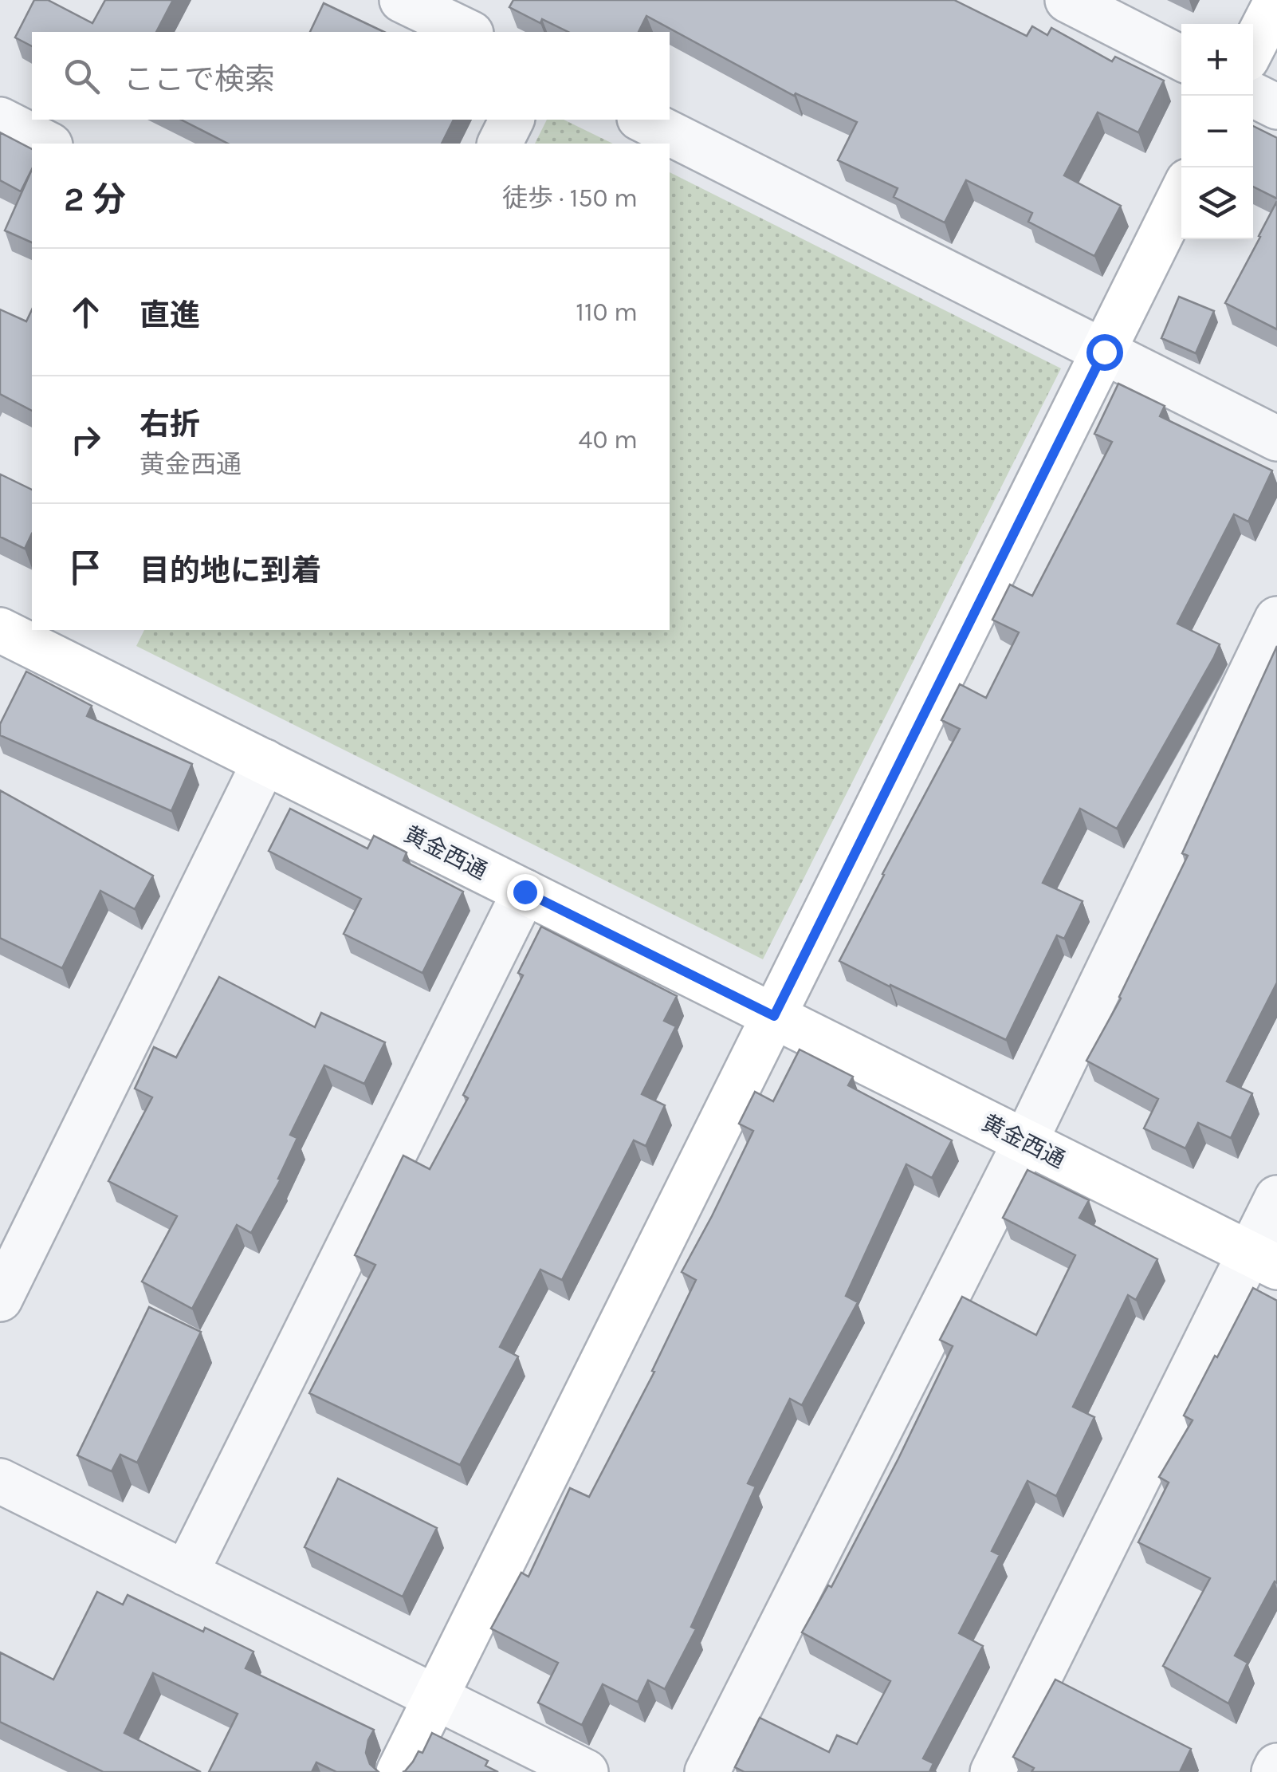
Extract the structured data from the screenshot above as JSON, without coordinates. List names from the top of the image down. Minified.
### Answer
{"streets":{"street":["黄金西通"]},"page":{"map_buttons":["+","−"],"search":"ここで検索","heading":["2 分","徒歩 · 150 m"],"list":[["直進","110 m"],["右折","黄金西通","40 m"],"目的地に到着"]}}
